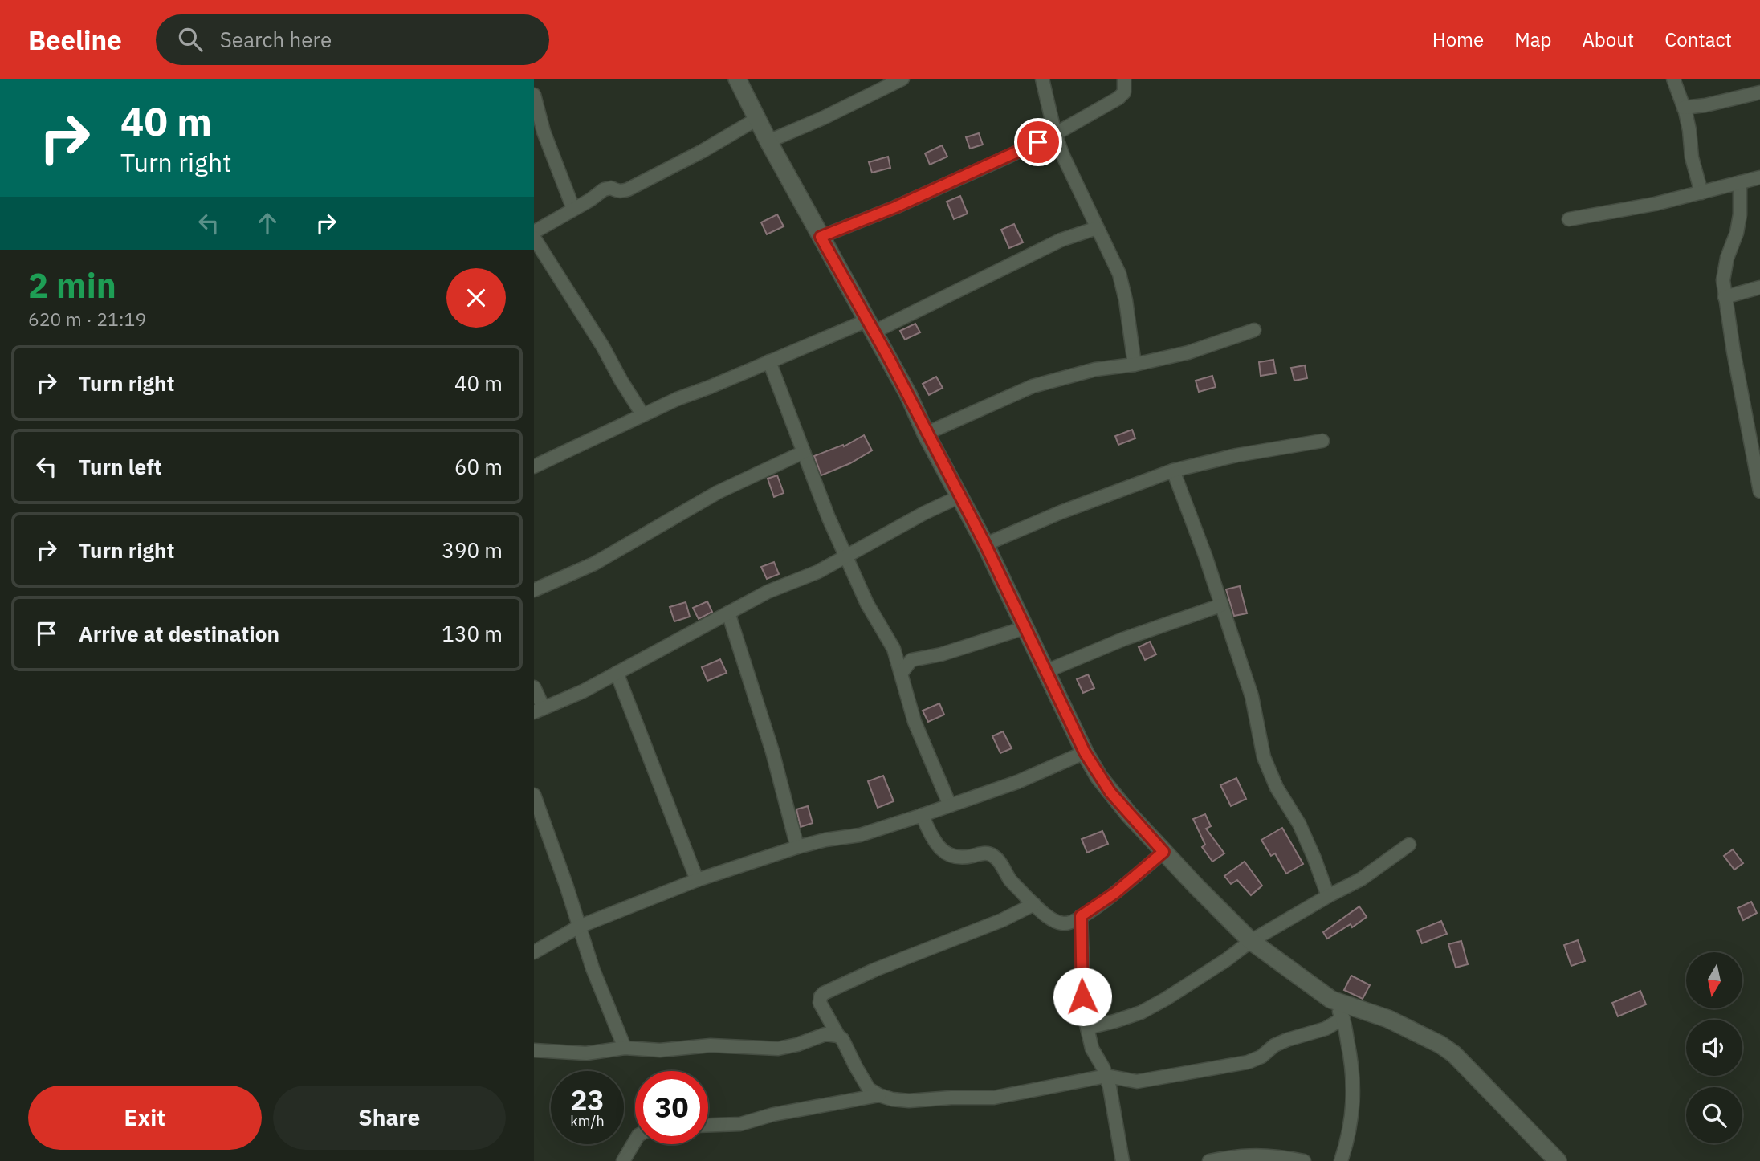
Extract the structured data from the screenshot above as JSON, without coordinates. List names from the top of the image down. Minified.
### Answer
{"north":"bottom","page":{"header":"Beeline","search":"Search here","nav":["Home","Map","About","Contact"],"turn":["40 m","Turn right"],"heading":["2 min","620 m · 21:19"],"list":[{"name":"Turn right","value":"40 m"},{"name":"Turn left","value":"60 m"},{"name":"Turn right","value":"390 m"},{"name":"Arrive at destination","value":"130 m"}],"speed":"23 km/h","limit":"30","buttons":["Exit","Share"]}}
